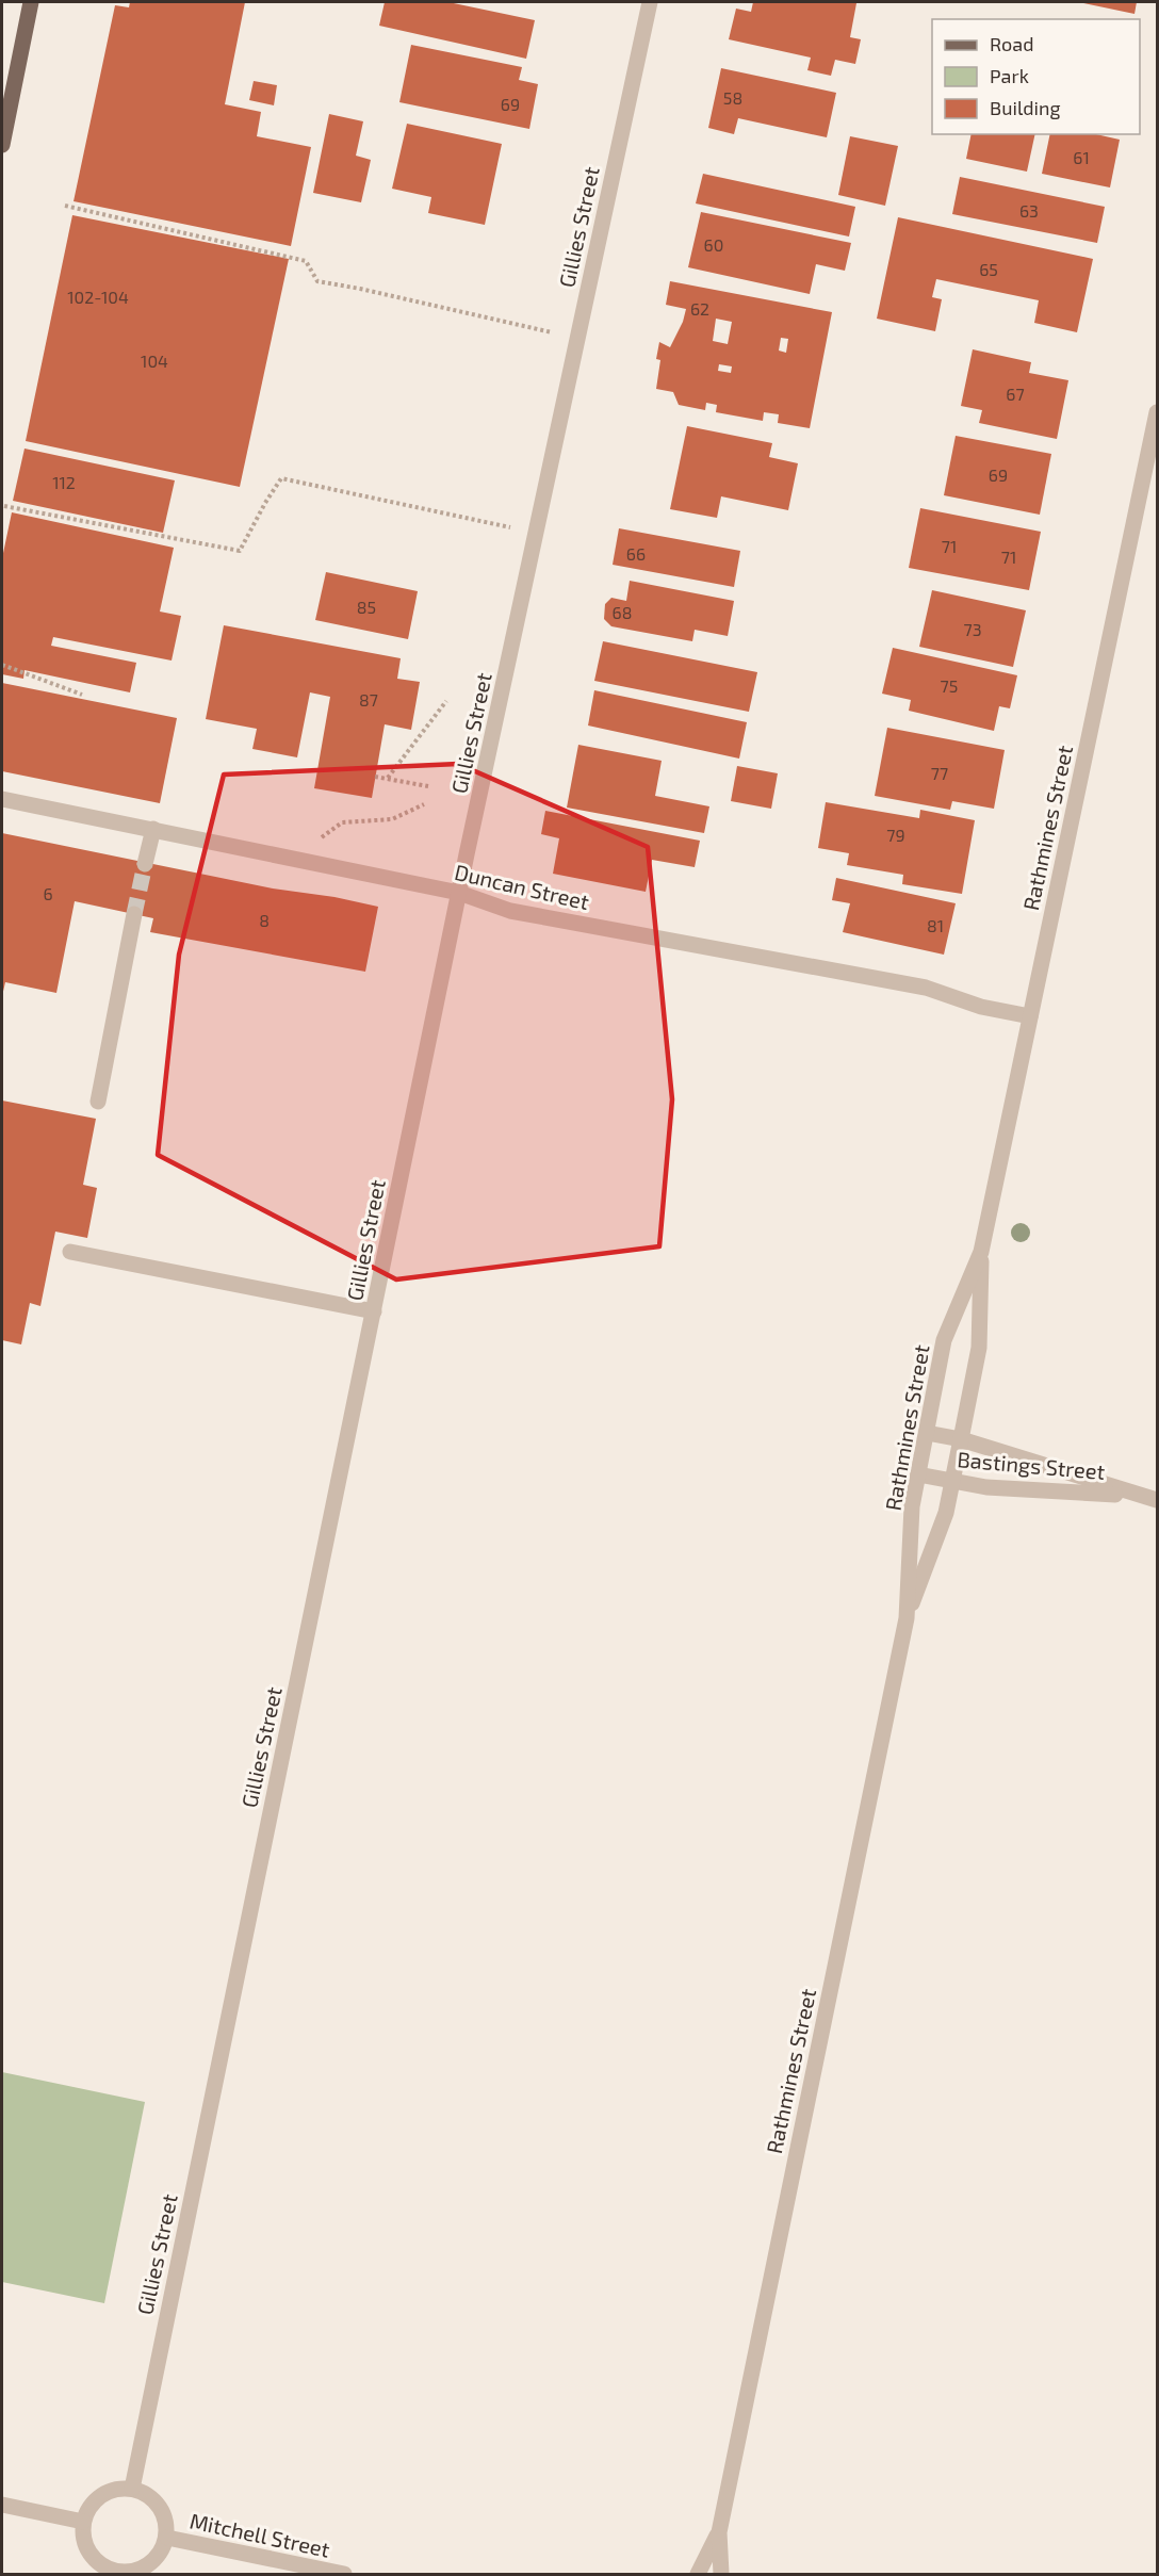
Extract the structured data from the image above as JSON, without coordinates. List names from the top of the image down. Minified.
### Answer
{"streets":{"street":["Gillies Street","Rathmines Street","Duncan Street","Bastings Street","Mitchell Street"]},"crossings":[["Gillies Street","Duncan Street"],["Gillies Street","Mitchell Street"],["Rathmines Street","Duncan Street"],["Rathmines Street","Bastings Street"]],"house_numbers":["58","69","61","63","60","65","102-104","62","104","67","69","112","71","66","71","85","68","73","75","87","77","79","6","8","81"],"legend":["Road","Park","Building"]}
